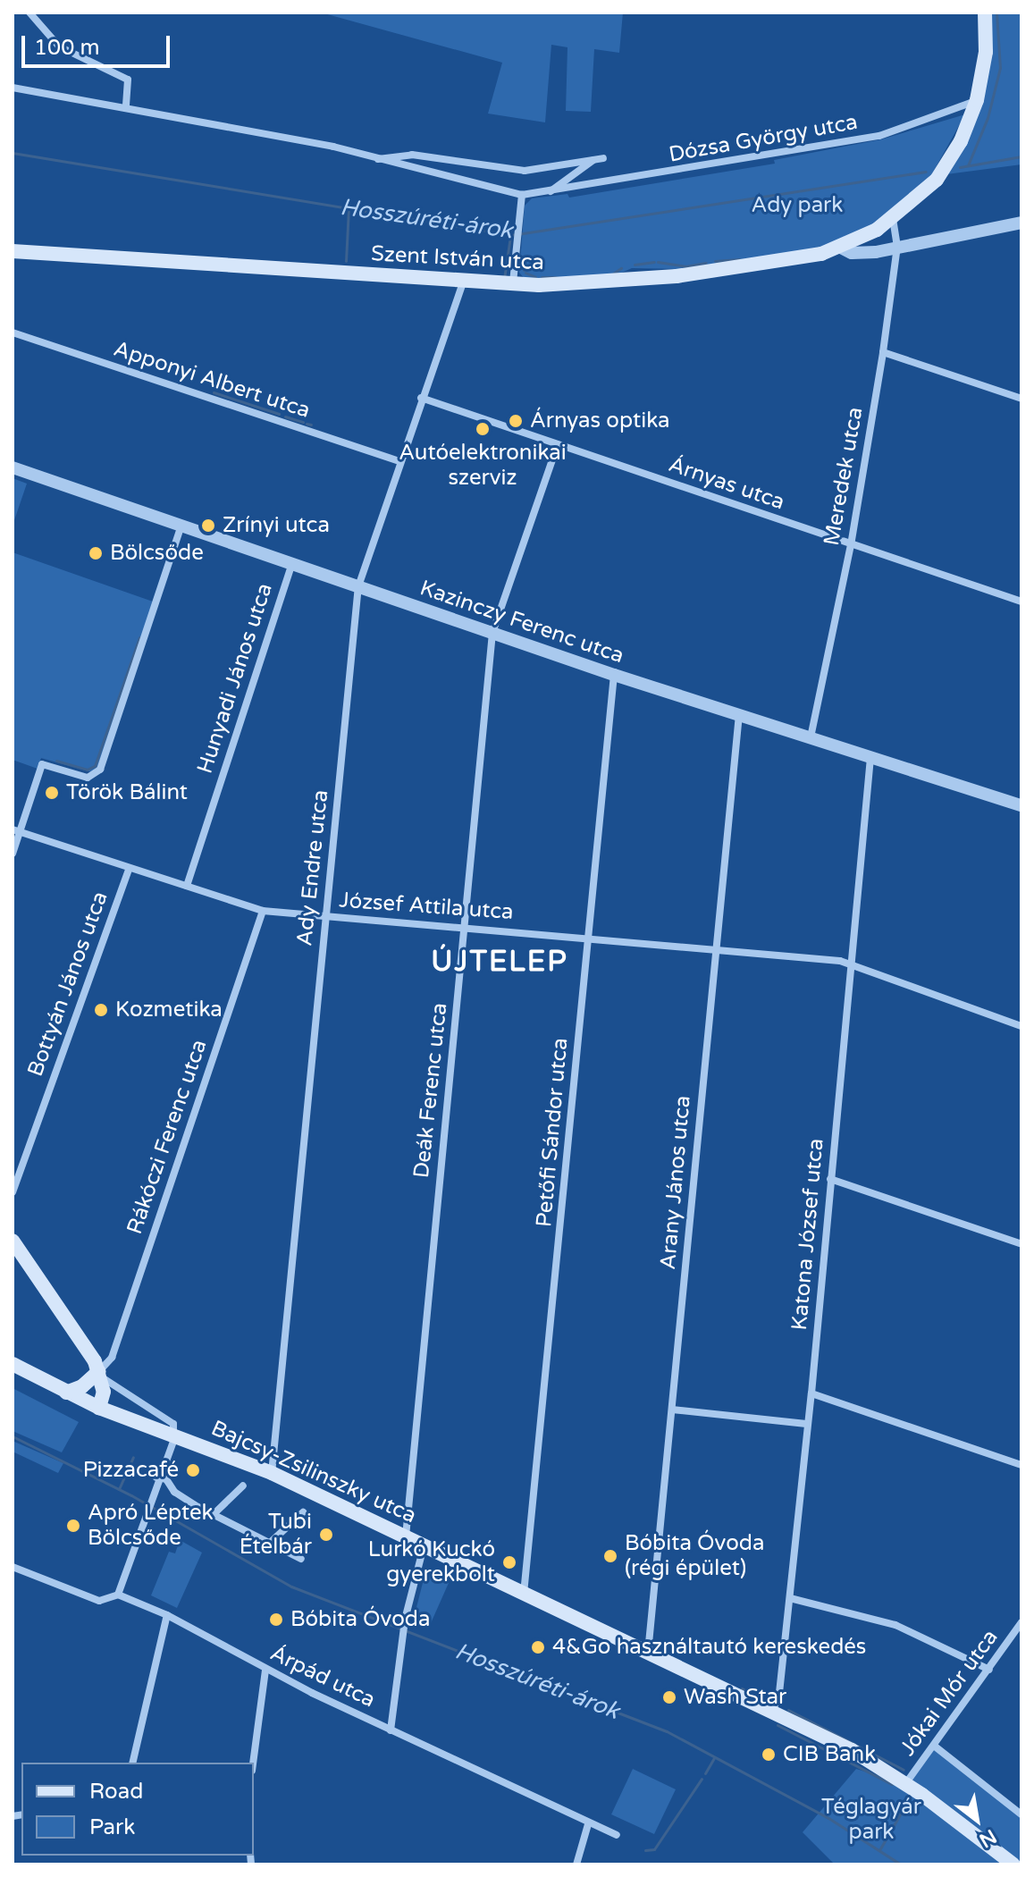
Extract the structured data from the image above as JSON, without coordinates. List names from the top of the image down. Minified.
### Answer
{"streets":{"main road":["Szent István utca","Bajcsy-Zsilinszky utca"],"street":["Dózsa György utca","Apponyi Albert utca","Meredek utca","Árnyas utca","Kazinczy Ferenc utca","Hunyadi János utca","Ady Endre utca","József Attila utca","Bottyán János utca","Deák Ferenc utca","Petőfi Sándor utca","Rákóczi Ferenc utca","Arany János utca","Katona József utca","Árpád utca","Jókai Mór utca"]},"crossings":[["Szent István utca","Meredek utca"],["Szent István utca","Ady Endre utca"],["Apponyi Albert utca","Ady Endre utca"],["Meredek utca","Árnyas utca"],["Meredek utca","Kazinczy Ferenc utca"],["Árnyas utca","Ady Endre utca"],["Árnyas utca","Deák Ferenc utca"],["Kazinczy Ferenc utca","Hunyadi János utca"],["Kazinczy Ferenc utca","Ady Endre utca"],["Kazinczy Ferenc utca","Deák Ferenc utca"],["Kazinczy Ferenc utca","Petőfi Sándor utca"],["Kazinczy Ferenc utca","Arany János utca"],["Kazinczy Ferenc utca","Katona József utca"],["Hunyadi János utca","József Attila utca"],["Ady Endre utca","József Attila utca"],["Ady Endre utca","Bajcsy-Zsilinszky utca"],["József Attila utca","Bottyán János utca"],["József Attila utca","Deák Ferenc utca"],["József Attila utca","Petőfi Sándor utca"],["József Attila utca","Rákóczi Ferenc utca"],["József Attila utca","Arany János utca"],["József Attila utca","Katona József utca"],["Deák Ferenc utca","Bajcsy-Zsilinszky utca"],["Petőfi Sándor utca","Bajcsy-Zsilinszky utca"],["Arany János utca","Bajcsy-Zsilinszky utca"],["Katona József utca","Bajcsy-Zsilinszky utca"],["Bajcsy-Zsilinszky utca","Jókai Mór utca"]],"districts":["ÚJTELEP"],"water":["Hosszúréti-árok"],"parks":["Ady park","Téglagyár park"],"places":["Árnyas optika","Autóelektronikai szerviz","Zrínyi utca","Bölcsőde","Török Bálint","Kozmetika","Pizzacafé","Apró Léptek Bölcsőde","Tubi Ételbár","Bóbita Óvoda (régi épület)","Lurkó Kuckó gyerekbolt","Bóbita Óvoda","4&Go használtautó kereskedés","Wash Star","CIB Bank"],"legend":["Road","Park"],"scale_bar":"100 m","north":"bottom right"}
